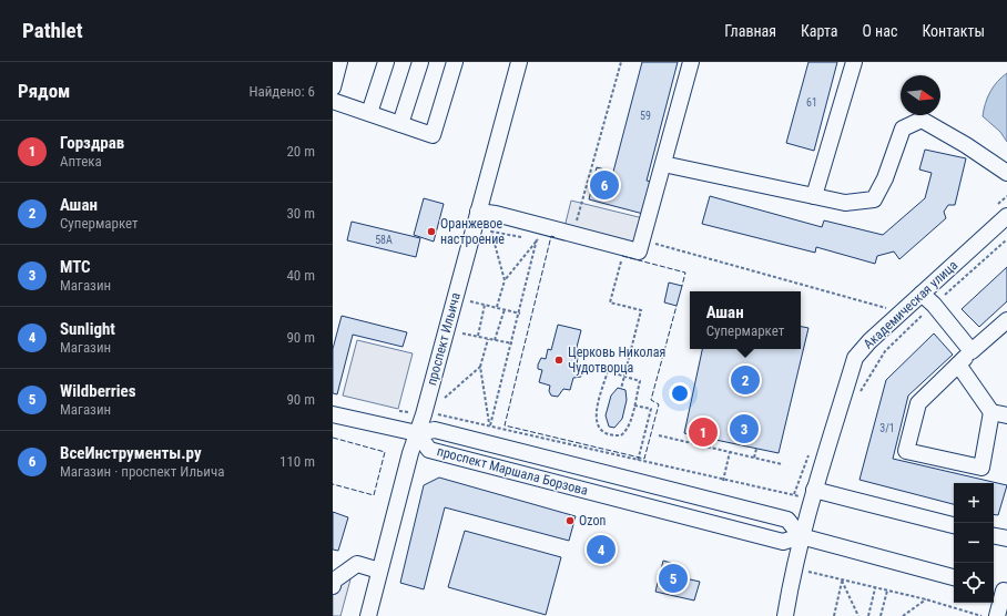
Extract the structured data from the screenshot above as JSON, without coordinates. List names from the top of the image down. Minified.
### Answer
{"streets":{"street":["Академическая улица","проспект Ильича","проспект Маршала Борзова"]},"crossings":[["Академическая улица","проспект Маршала Борзова"],["проспект Ильича","проспект Маршала Борзова"]],"places":["Оранжевое настроение","Церковь Николая Чудотворца","Ozon"],"house_numbers":["61","59","58А","3/1"],"north":"right","page":{"header":"Pathlet","nav":["Главная","Карта","О нас","Контакты"],"heading":["Рядом","Найдено: 6"],"list":[{"mark":"1","name":"Горздрав","note":"Аптека","value":"20 m"},{"mark":"2","name":"Ашан","note":"Супермаркет","value":"30 m"},{"mark":"3","name":"МТС","note":"Магазин","value":"40 m"},{"mark":"4","name":"Sunlight","note":"Магазин","value":"90 m"},{"mark":"5","name":"Wildberries","note":"Магазин","value":"90 m"},{"mark":"6","name":"ВсеИнструменты.ру","note":"Магазин · проспект Ильича","value":"110 m"}],"pins":["6","2","3","1","4","5"],"popup":["Ашан","Супермаркет"],"map_buttons":["+","−"]}}
